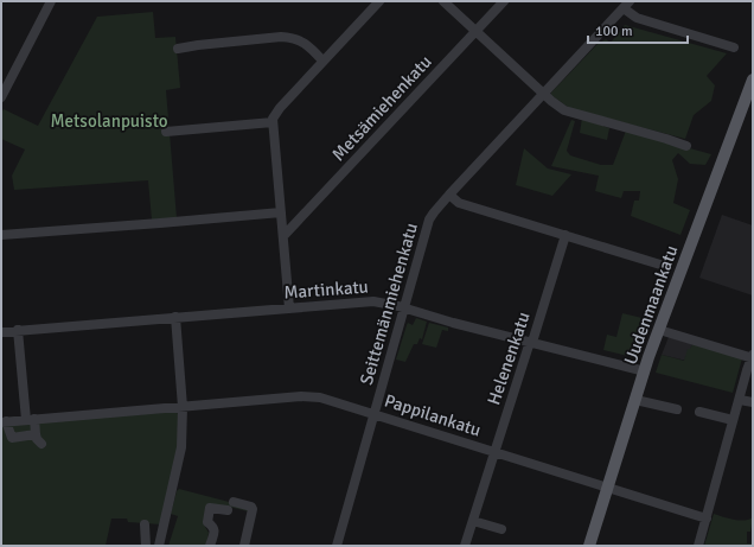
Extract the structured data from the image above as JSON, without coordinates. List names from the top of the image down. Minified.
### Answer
{"streets":{"main road":["Uudenmaankatu"],"street":["Metsämiehenkatu","Martinkatu","Seittemänmiehenkatu","Helenenkatu","Pappilankatu"]},"crossings":[["Martinkatu","Seittemänmiehenkatu"],["Martinkatu","Uudenmaankatu"],["Martinkatu","Helenenkatu"],["Seittemänmiehenkatu","Pappilankatu"],["Uudenmaankatu","Pappilankatu"],["Helenenkatu","Pappilankatu"]],"parks":["Metsolanpuisto"],"scale_bar":"100 m"}
